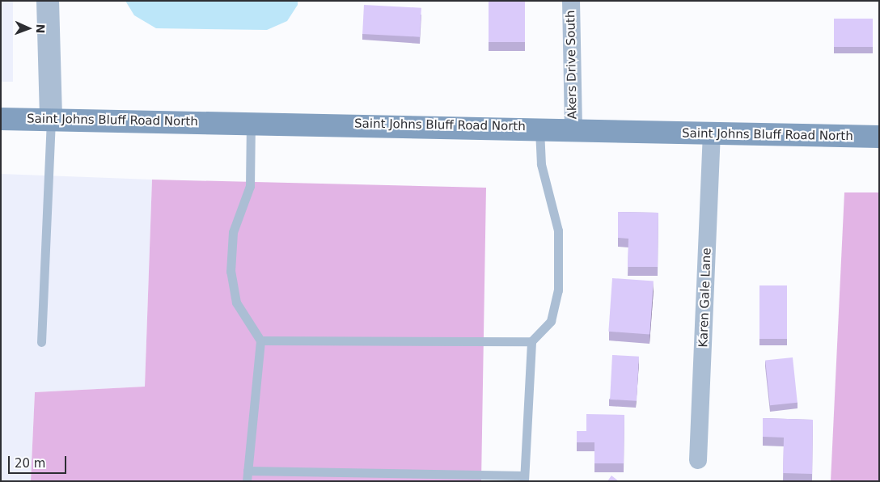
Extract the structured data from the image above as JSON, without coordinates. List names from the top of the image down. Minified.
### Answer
{"streets":{"main road":["Saint Johns Bluff Road North"],"street":["Akers Drive South","Karen Gale Lane"]},"crossings":[["Akers Drive South","Saint Johns Bluff Road North"],["Saint Johns Bluff Road North","Karen Gale Lane"]],"scale_bar":"20 m","north":"right"}
